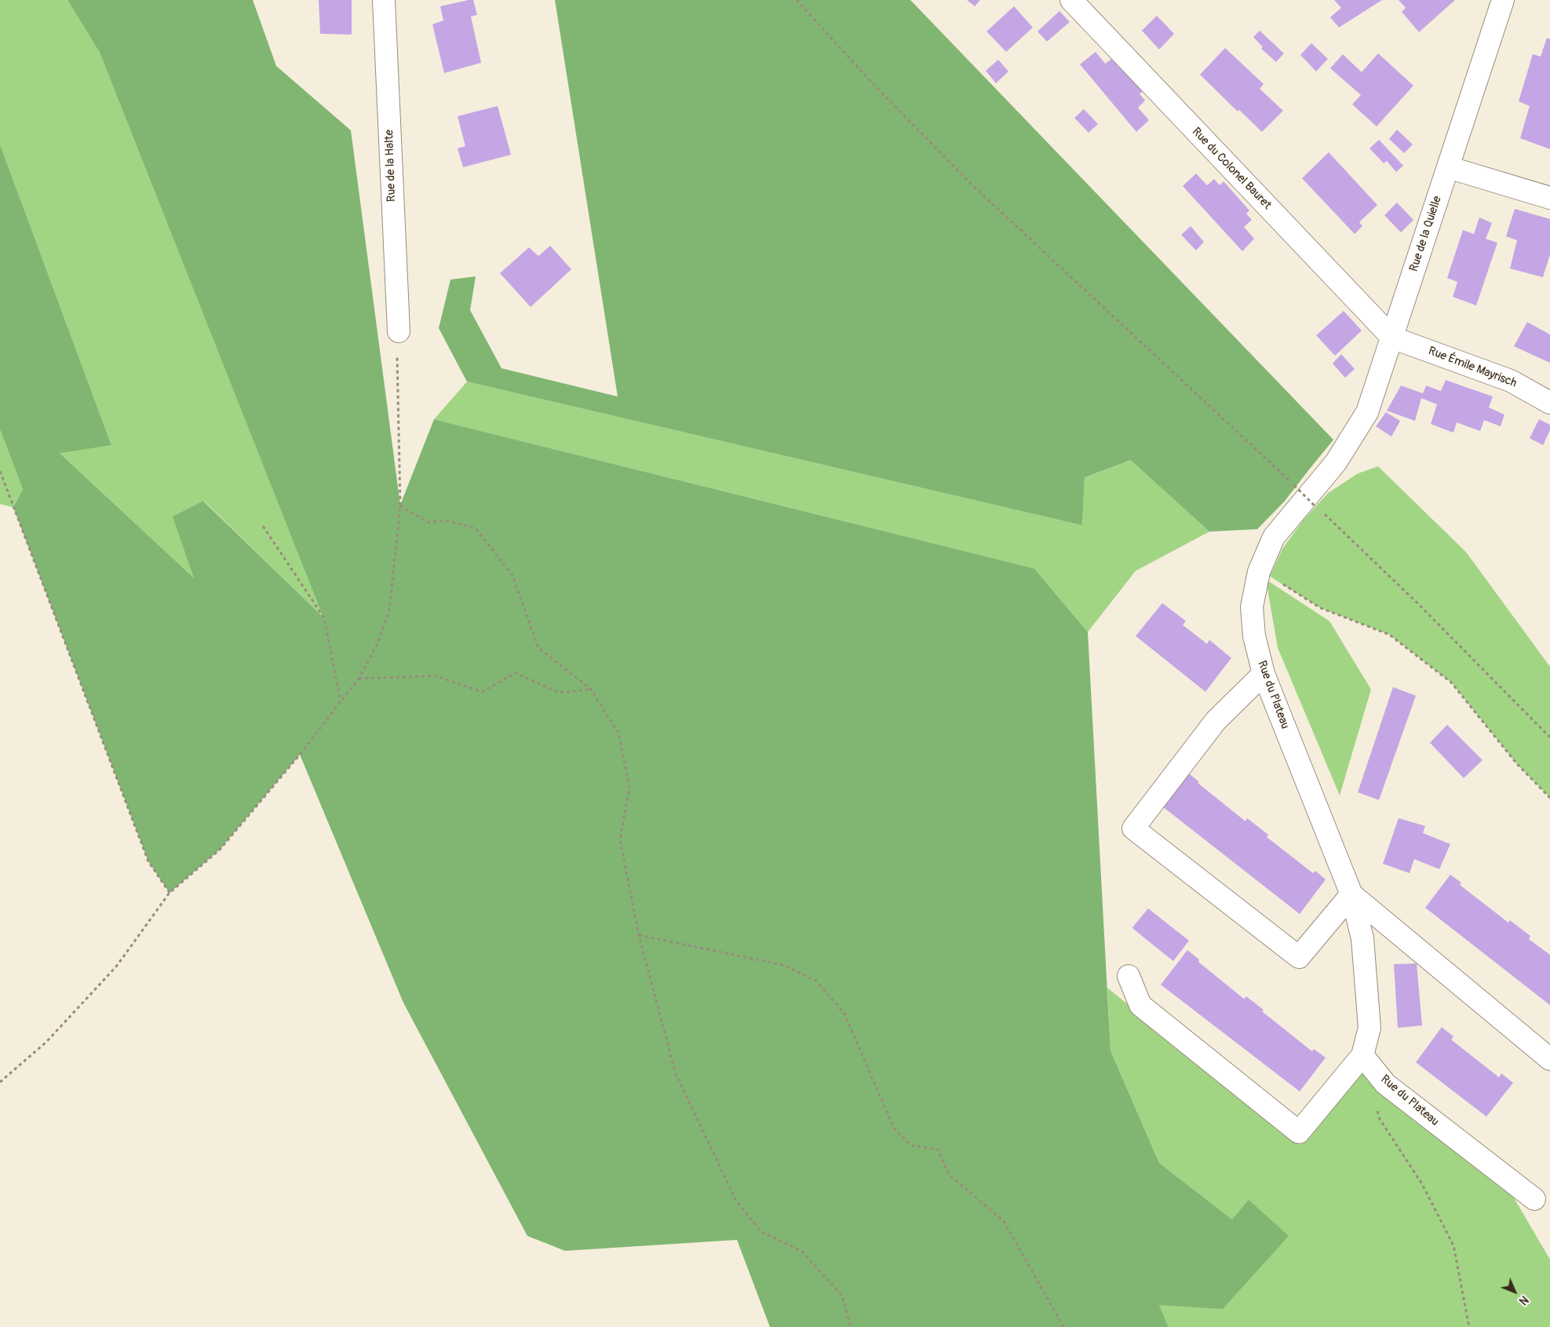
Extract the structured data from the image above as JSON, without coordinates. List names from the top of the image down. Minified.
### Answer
{"streets":{"street":["Rue de la Halte","Rue du Colonel Bauret","Rue de la Quielle","Rue Émile Mayrisch","Rue du Plateau"]},"crossings":[["Rue du Colonel Bauret","Rue de la Quielle"],["Rue du Colonel Bauret","Rue Émile Mayrisch"],["Rue de la Quielle","Rue Émile Mayrisch"],["Rue de la Quielle","Rue du Plateau"]],"north":"bottom right"}
